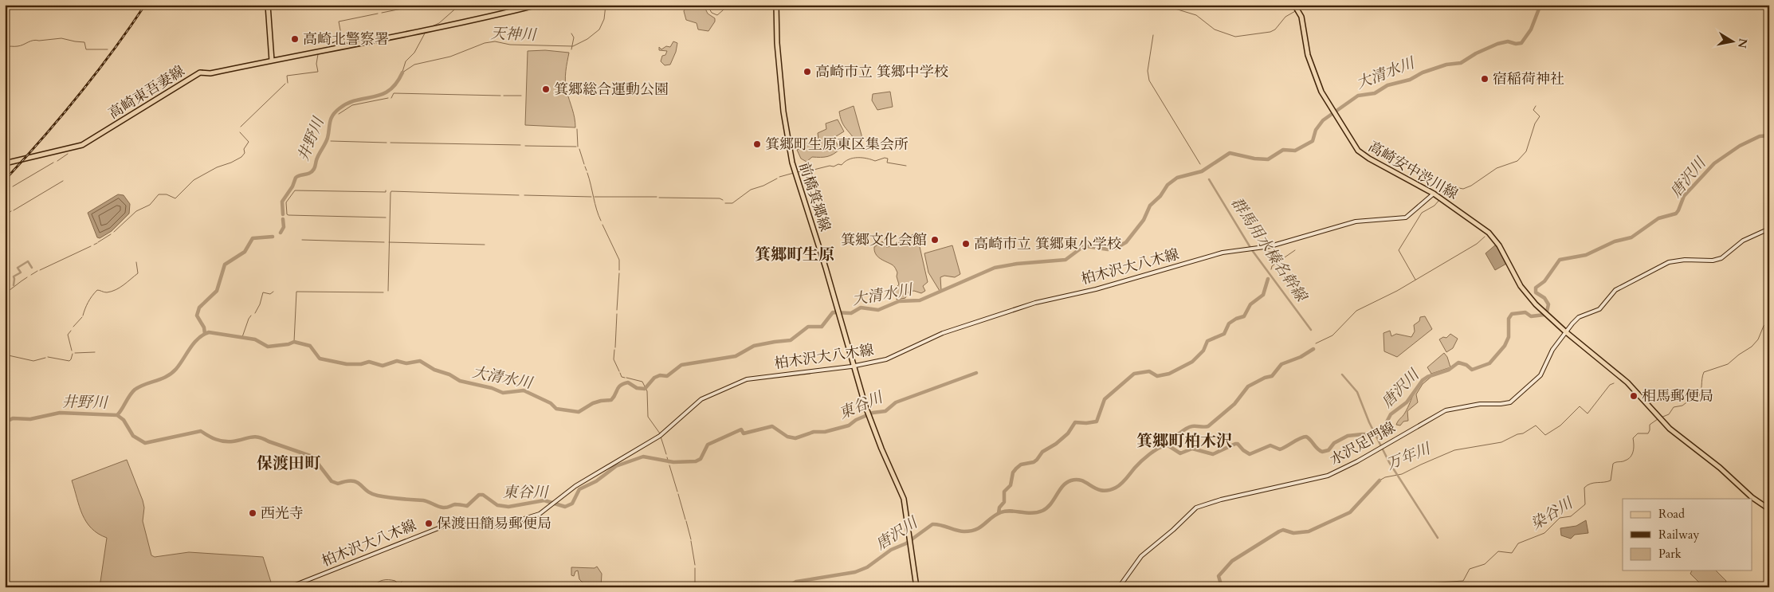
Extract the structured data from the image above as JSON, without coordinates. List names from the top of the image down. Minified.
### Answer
{"streets":{"main road":["高崎東吾妻線","高崎安中渋川線","前橋箕郷線","柏木沢大八木線","水沢足門線"]},"crossings":[["高崎安中渋川線","柏木沢大八木線"],["高崎安中渋川線","水沢足門線"],["前橋箕郷線","柏木沢大八木線"]],"districts":["箕郷町生原","箕郷町柏木沢","保渡田町"],"water":["天神川","大清水川","井野川","唐沢川","群馬用水榛名幹線","東谷川","万年川","染谷川"],"places":["高崎北警察署","高崎市立 箕郷中学校","宿稲荷神社","箕郷総合運動公園","箕郷町生原東区集会所","箕郷文化会館","高崎市立 箕郷東小学校","相馬郵便局","西光寺","保渡田簡易郵便局"],"legend":["Road","Railway","Park"],"north":"right"}
